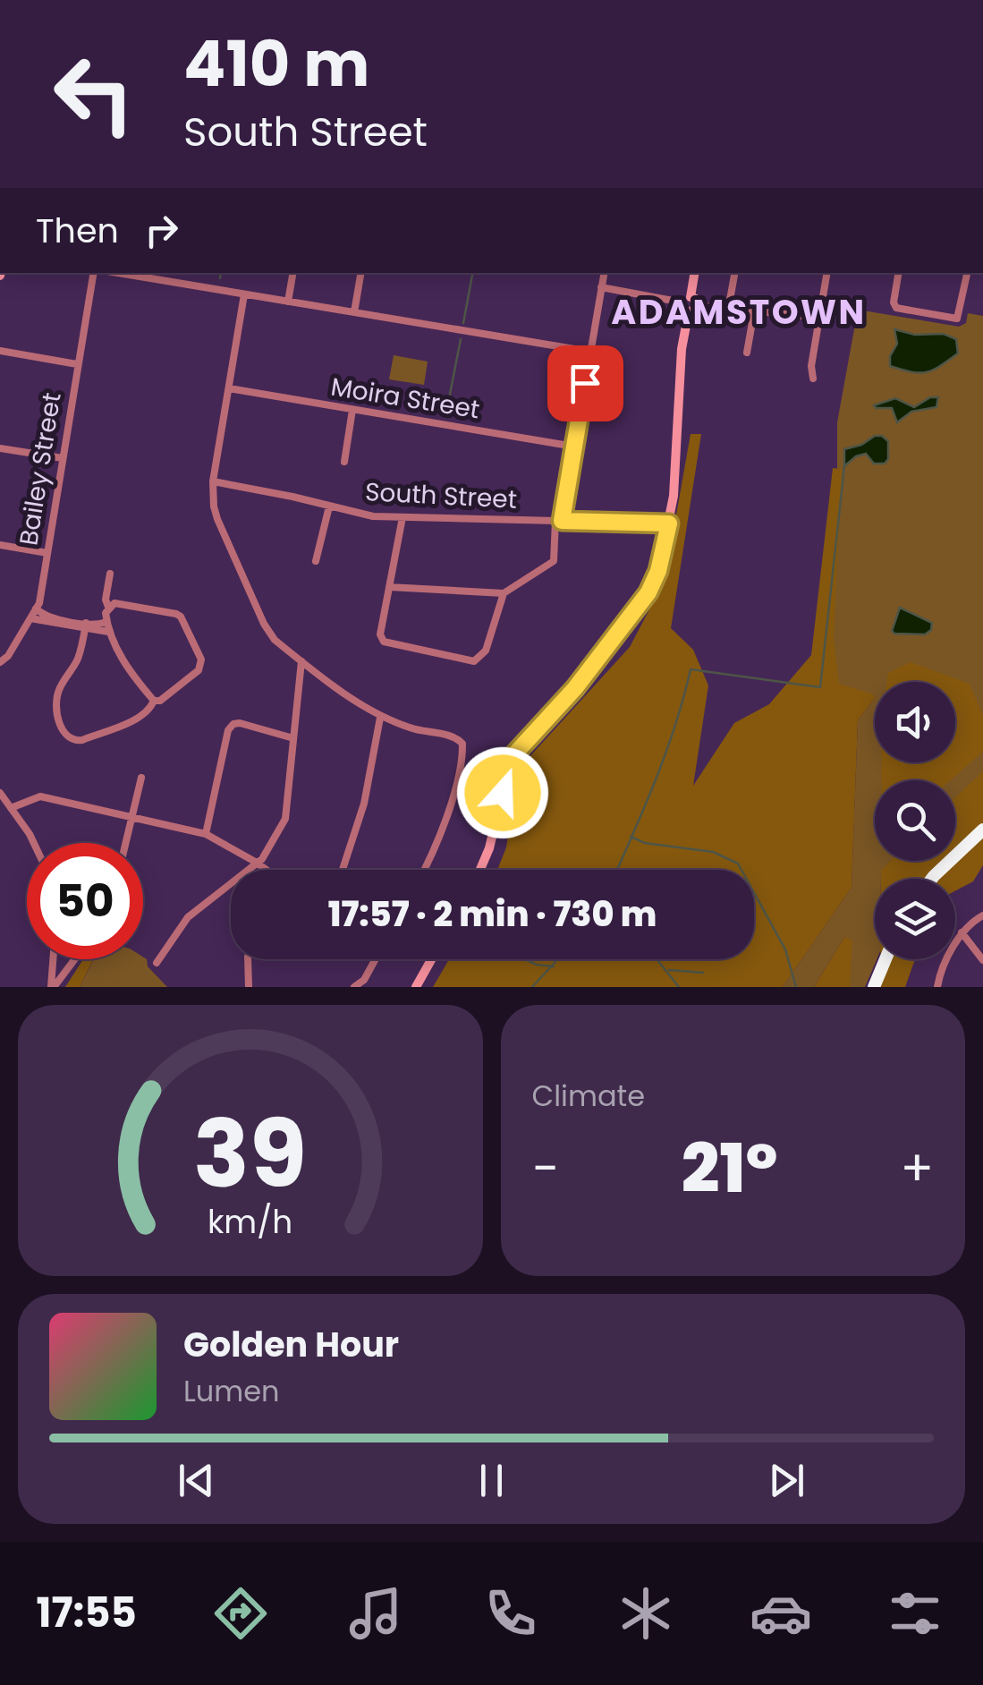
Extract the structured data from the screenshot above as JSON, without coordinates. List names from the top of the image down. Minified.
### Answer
{"streets":{"street":["Moira Street","Bailey Street","South Street"]},"districts":["ADAMSTOWN"],"page":{"turn":["410 m","South Street"],"then":"Then","limit":"50","trip":"17:57 · 2 min · 730 m","tile":"Climate","heat":["−","21°","+"],"song":["Golden Hour","Lumen"],"tabs":"17:55","gauge":["39","km/h"]}}
